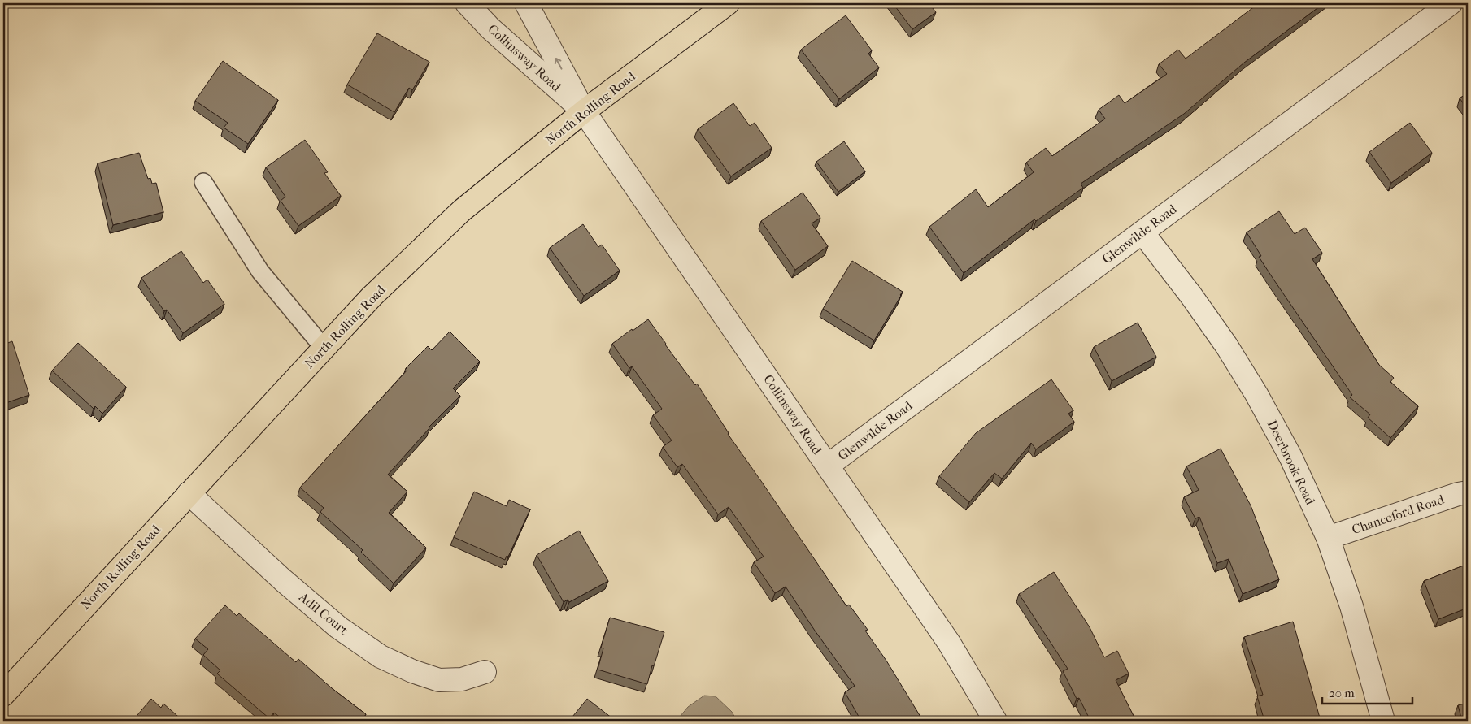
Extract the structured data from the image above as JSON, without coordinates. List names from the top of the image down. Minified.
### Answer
{"streets":{"main road":["North Rolling Road"],"street":["Collinsway Road","Glenwilde Road","Deerbrook Road","Chanceford Road","Adil Court"]},"crossings":[["Collinsway Road","North Rolling Road"],["Collinsway Road","Glenwilde Road"],["North Rolling Road","Adil Court"],["Glenwilde Road","Deerbrook Road"],["Deerbrook Road","Chanceford Road"]],"scale_bar":"20 m"}
